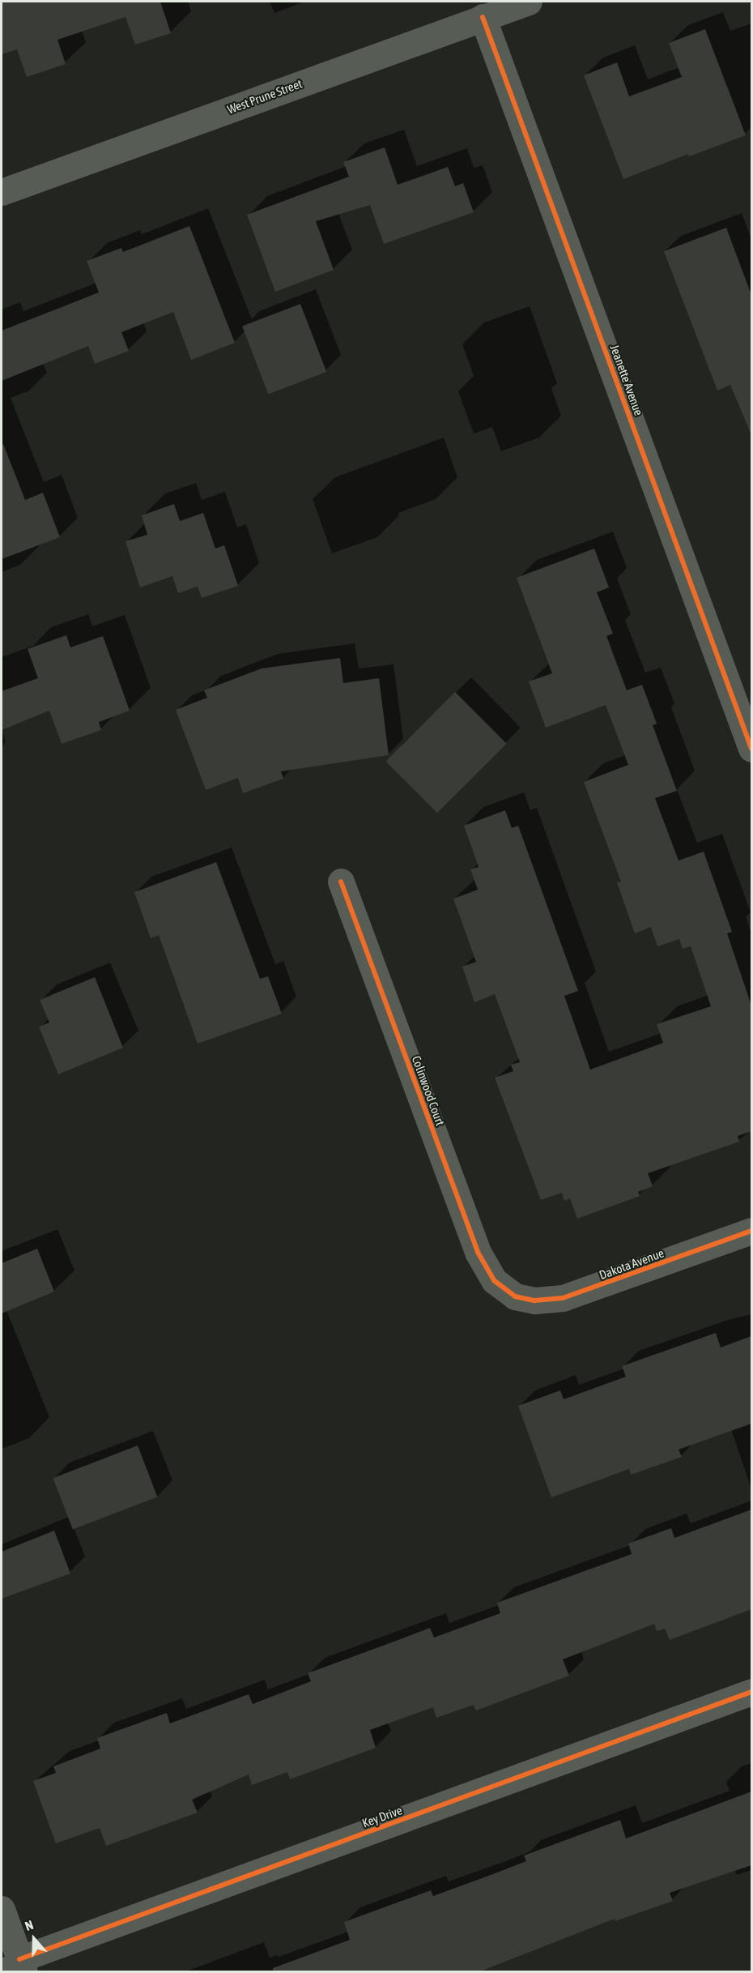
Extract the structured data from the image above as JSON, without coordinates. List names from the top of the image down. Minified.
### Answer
{"streets":{"street":["West Prune Street","Jeanette Avenue","Colinwood Court","Dakota Avenue","Key Drive"]},"crossings":[["West Prune Street","Jeanette Avenue"],["Colinwood Court","Dakota Avenue"]],"north":"top"}
